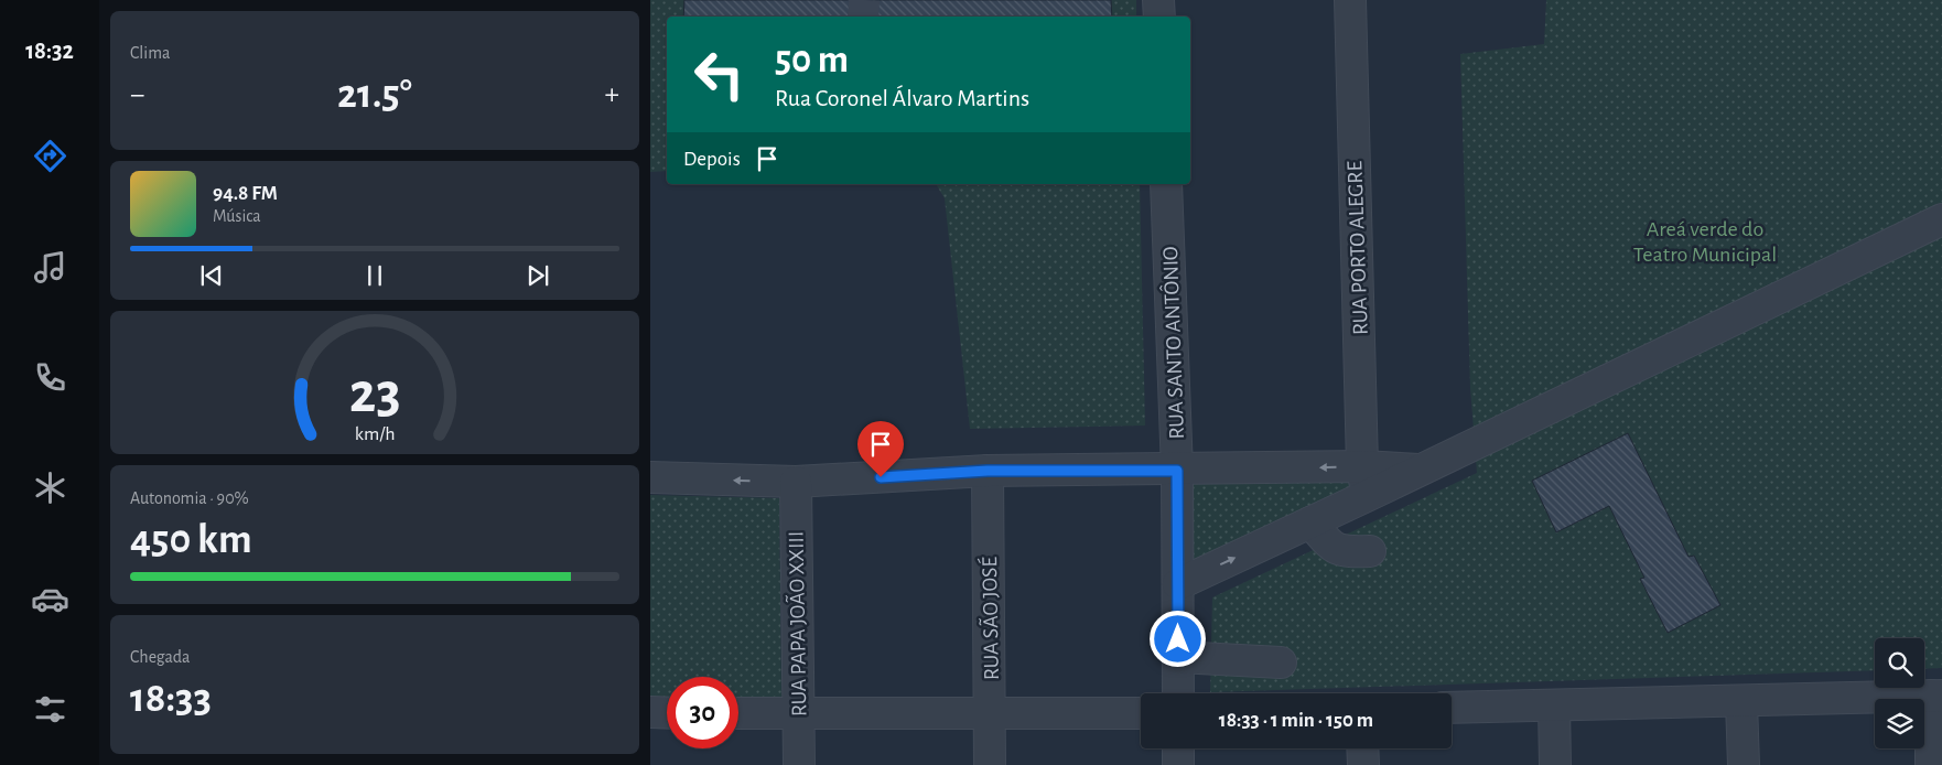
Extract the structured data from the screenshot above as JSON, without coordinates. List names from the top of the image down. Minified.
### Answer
{"streets":{"street":["RUA PORTO ALEGRE","RUA SANTO ANTÔNIO","RUA SÃO JOSÉ","RUA PAPA JOÃO XXIII"]},"parks":["Areá verde do Teatro Municipal"],"page":{"tabs":"18:32","tile":["Clima",["Autonomia · 90%","450 km"],["Chegada","18:33"]],"turn":["50 m","Rua Coronel Álvaro Martins"],"heat":["−","21.5°","+"],"then":"Depois","song":["94.8 FM","Música"],"limit":"30","trip":"18:33 · 1 min · 150 m","gauge":["23","km/h"]}}
